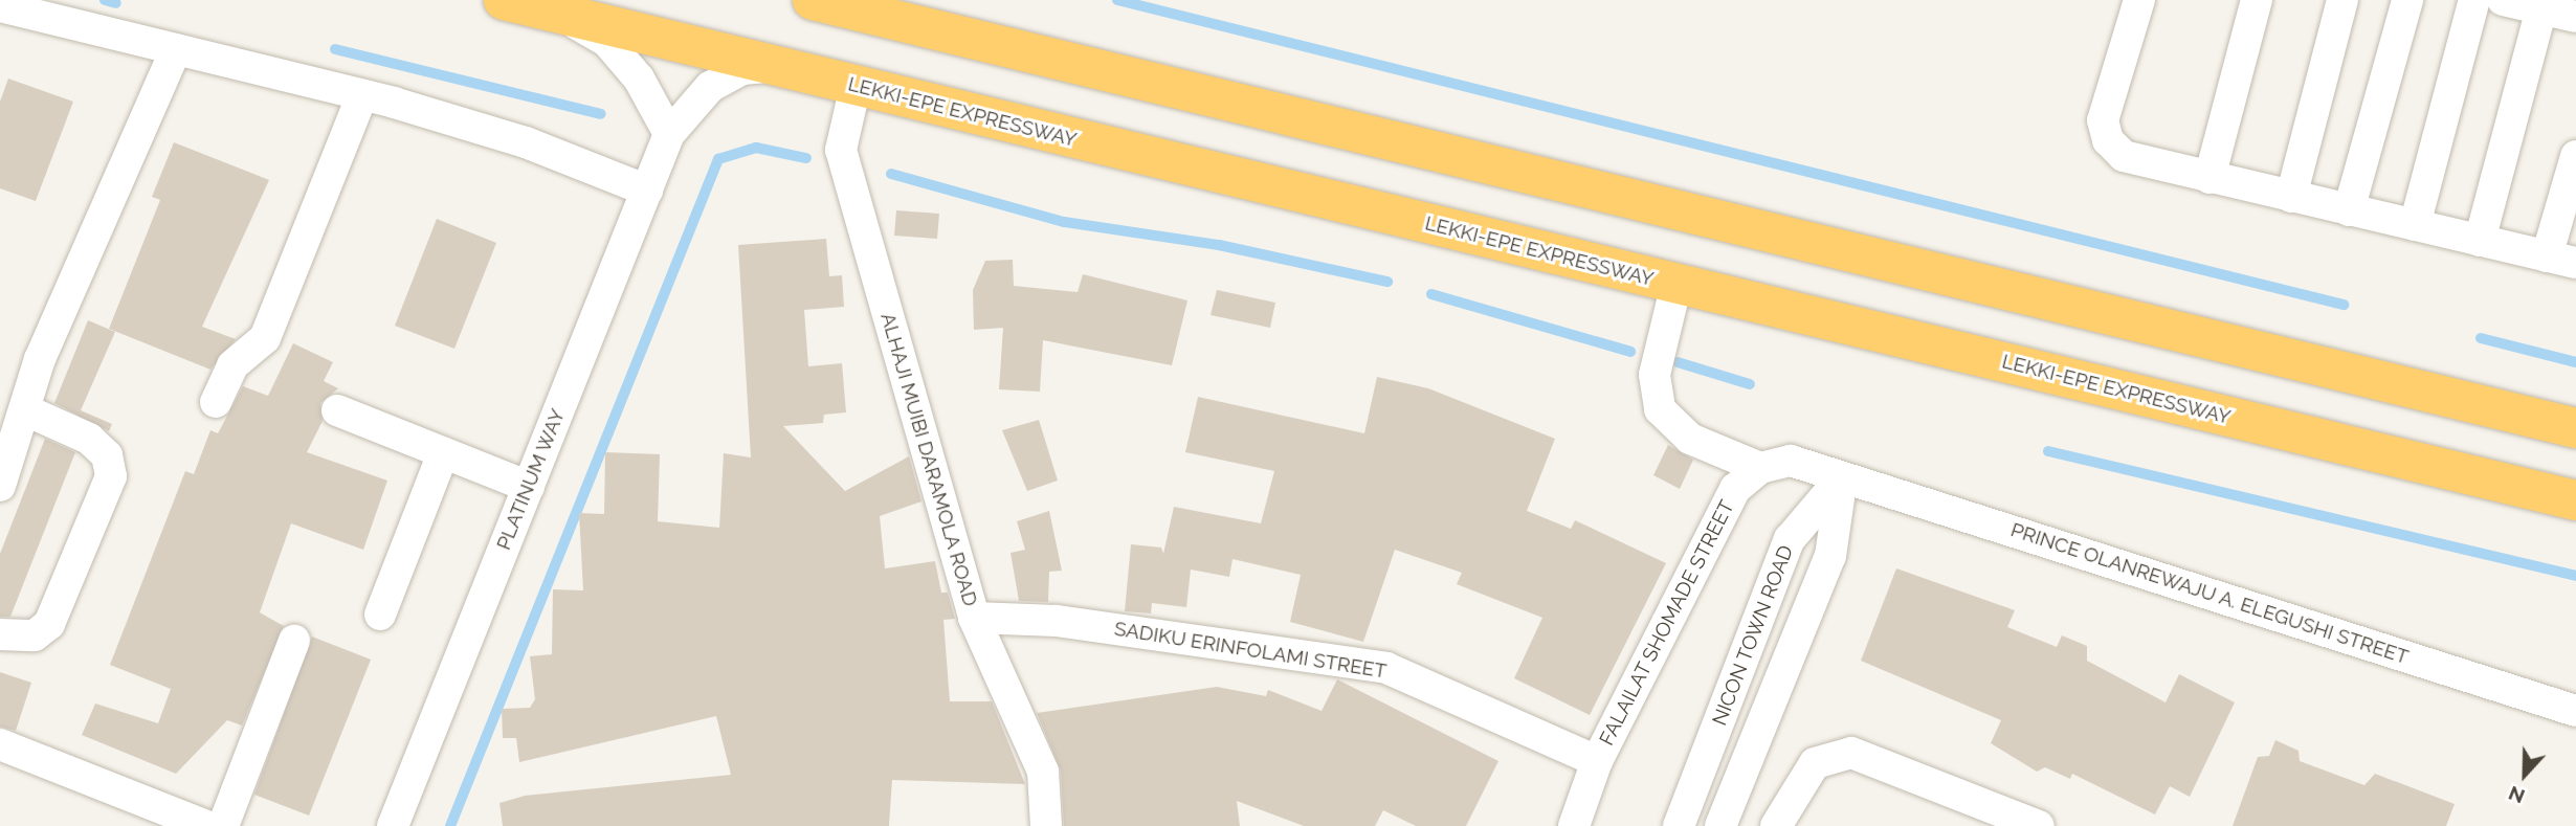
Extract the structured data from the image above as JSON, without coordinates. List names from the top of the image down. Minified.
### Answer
{"streets":{"highway":["LEKKI-EPE EXPRESSWAY"],"street":["ALHAJI MUIBI DARAMOLA ROAD","PLATINUM WAY","PRINCE OLANREWAJU A. ELEGUSHI STREET","FALAILAT SHOMADE STREET","NICON TOWN ROAD","SADIKU ERINFOLAMI STREET"]},"crossings":[["LEKKI-EPE EXPRESSWAY","ALHAJI MUIBI DARAMOLA ROAD"],["LEKKI-EPE EXPRESSWAY","PLATINUM WAY"],["ALHAJI MUIBI DARAMOLA ROAD","SADIKU ERINFOLAMI STREET"],["PRINCE OLANREWAJU A. ELEGUSHI STREET","NICON TOWN ROAD"],["FALAILAT SHOMADE STREET","SADIKU ERINFOLAMI STREET"]],"north":"bottom"}
